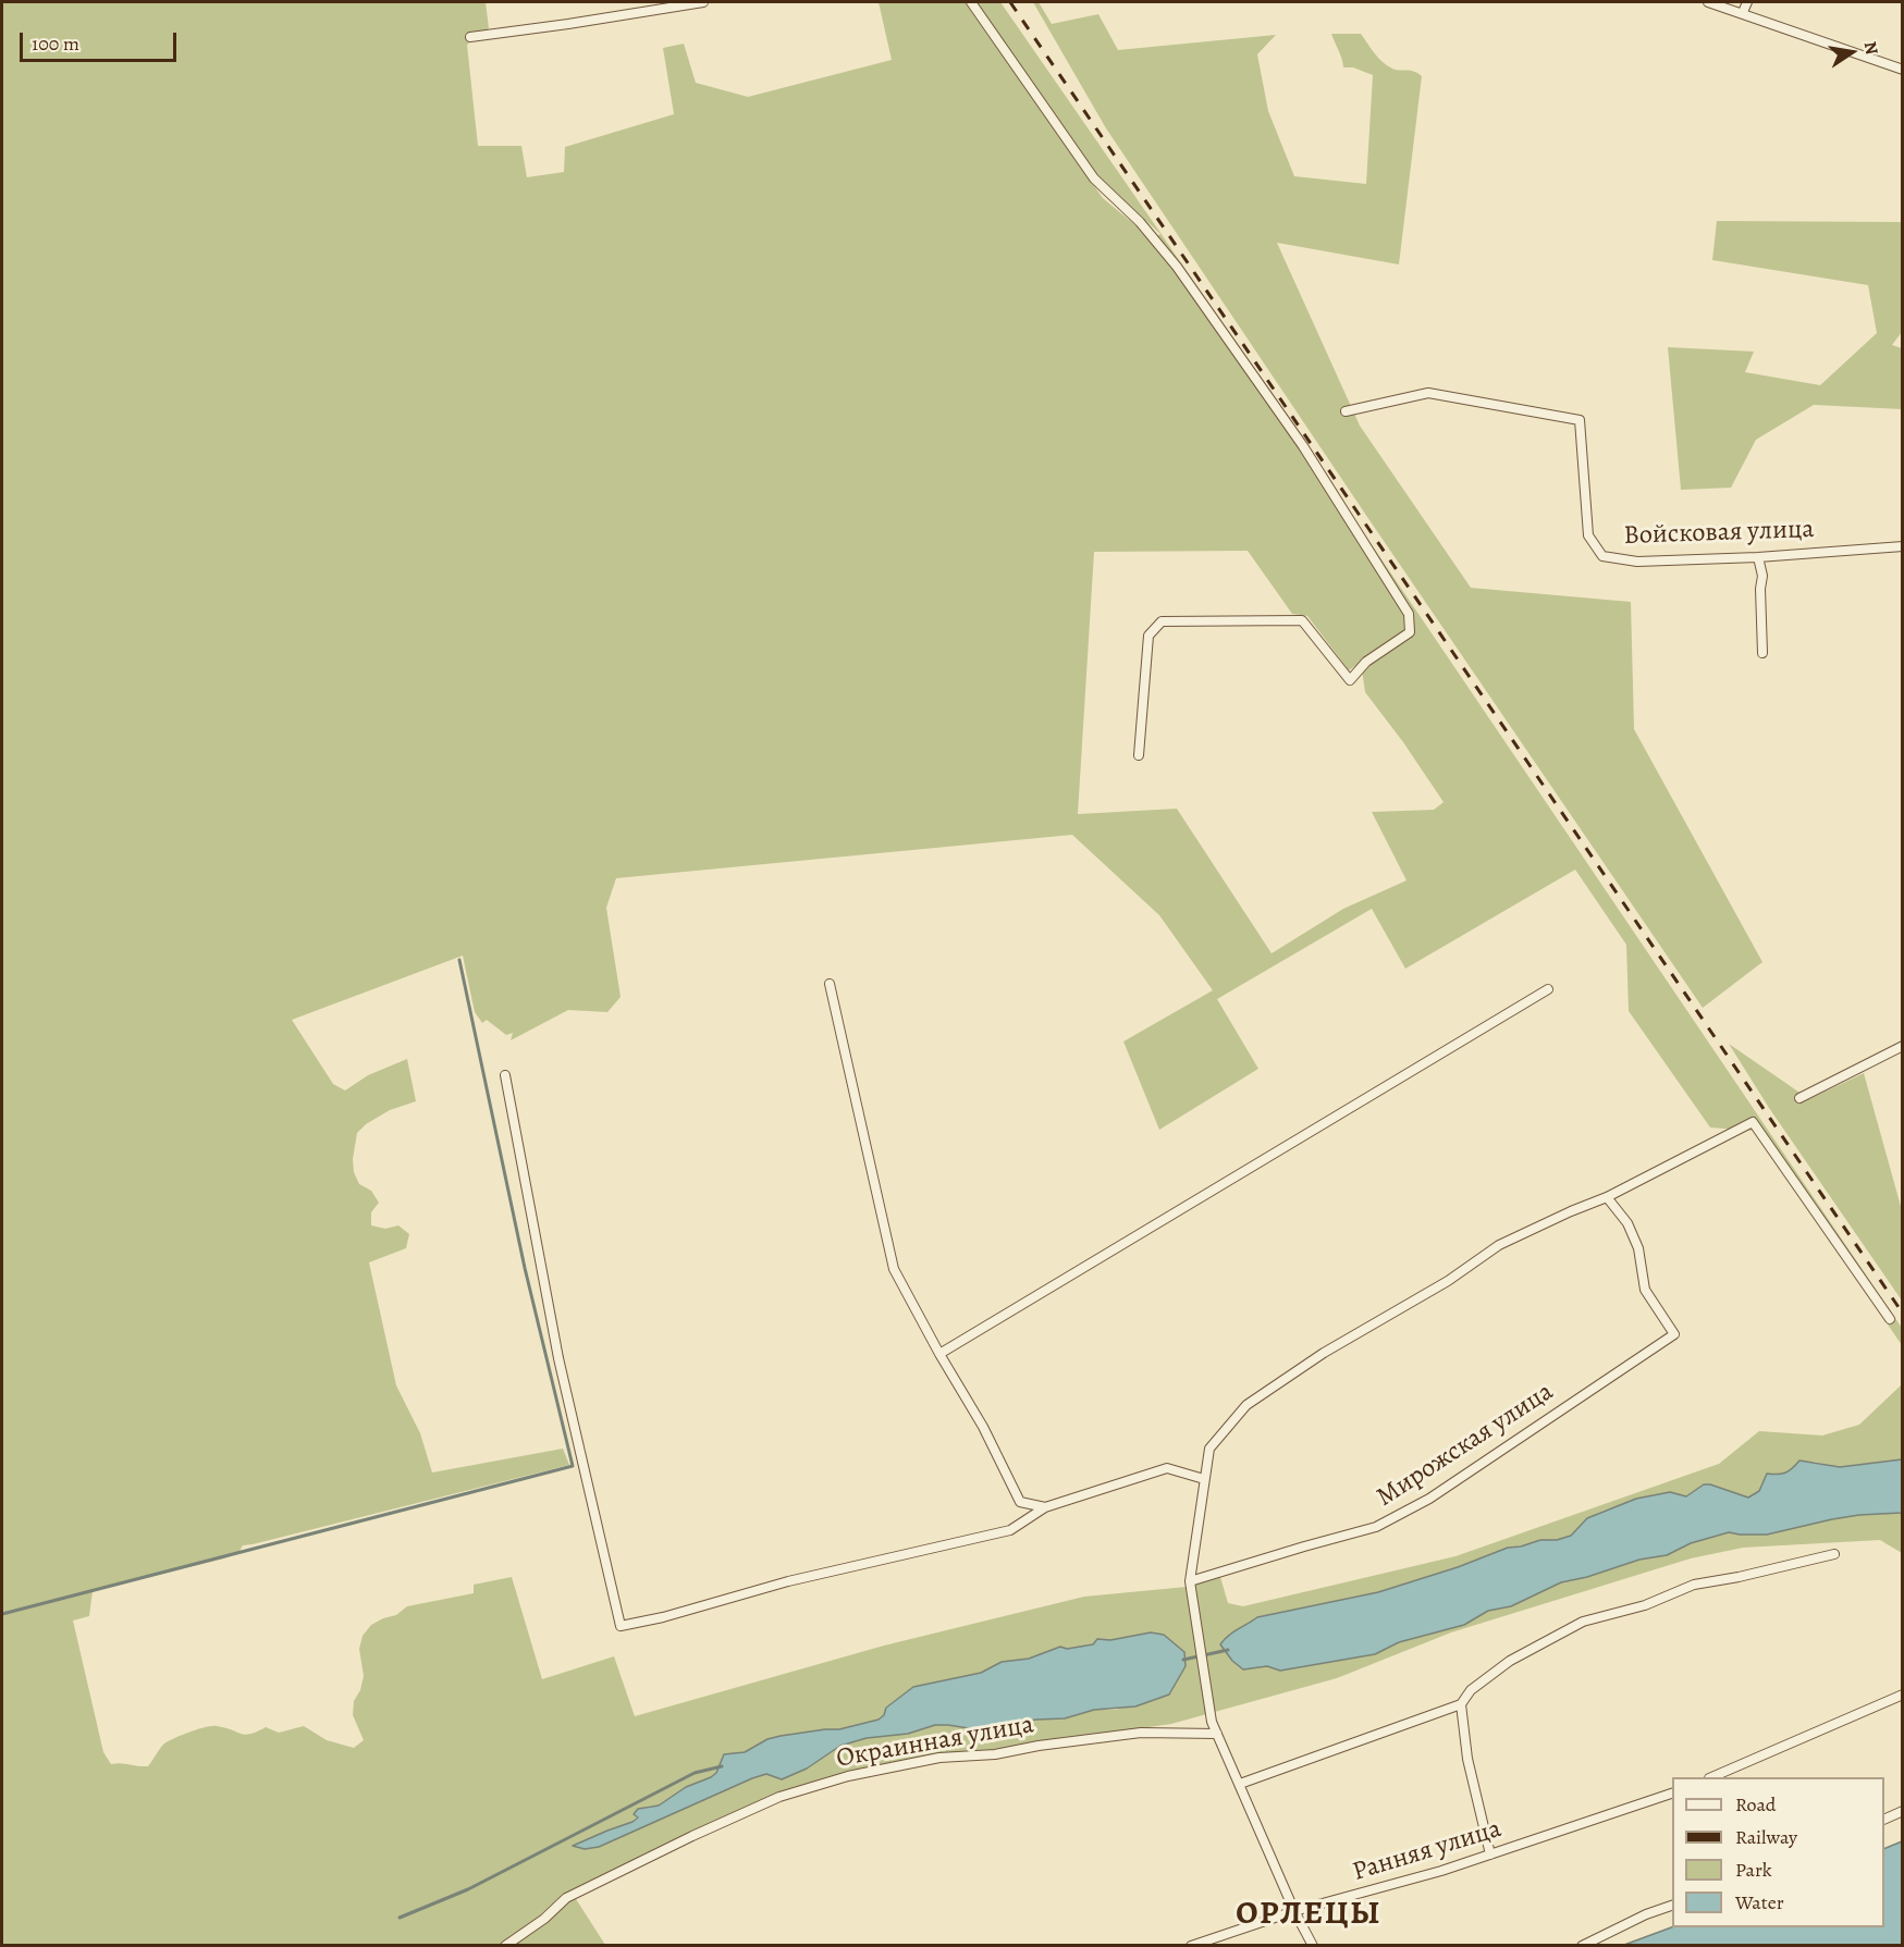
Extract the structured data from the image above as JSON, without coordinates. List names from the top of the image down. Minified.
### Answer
{"streets":{"street":["Войсковая улица","Мирожская улица","Окраинная улица","Ранняя улица"]},"districts":["ОРЛЕЦЫ"],"legend":["Road","Railway","Park","Water"],"scale_bar":"100 m","north":"right"}
